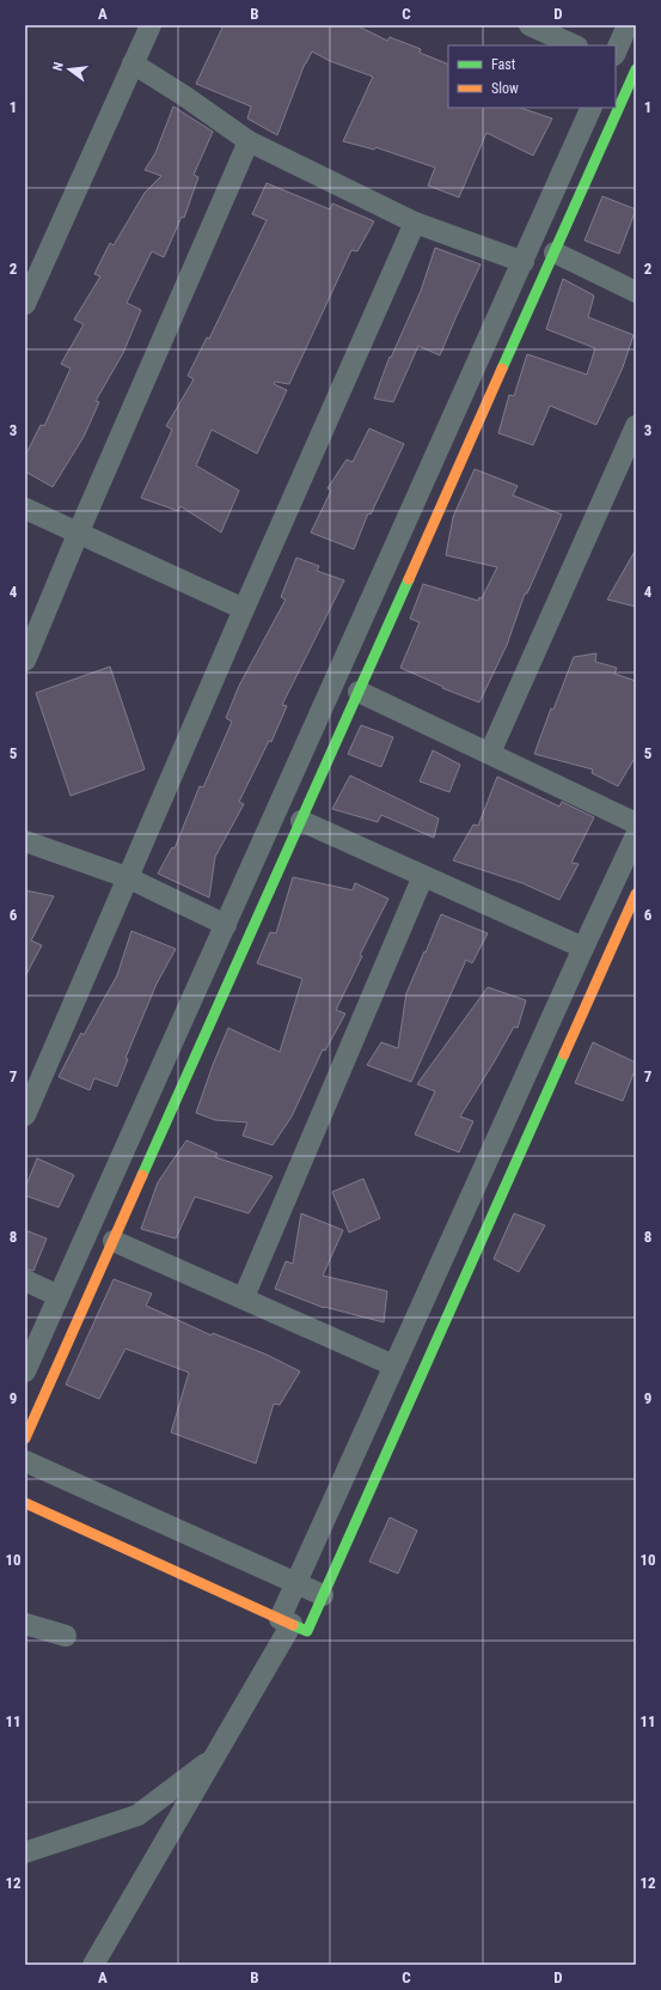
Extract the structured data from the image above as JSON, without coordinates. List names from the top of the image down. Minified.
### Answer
{"legend":["Fast","Slow"],"north":"left","grid":{"columns":["A","B","C","D"],"rows":["1","2","3","4","5","6","7","8","9","10","11","12"]}}
